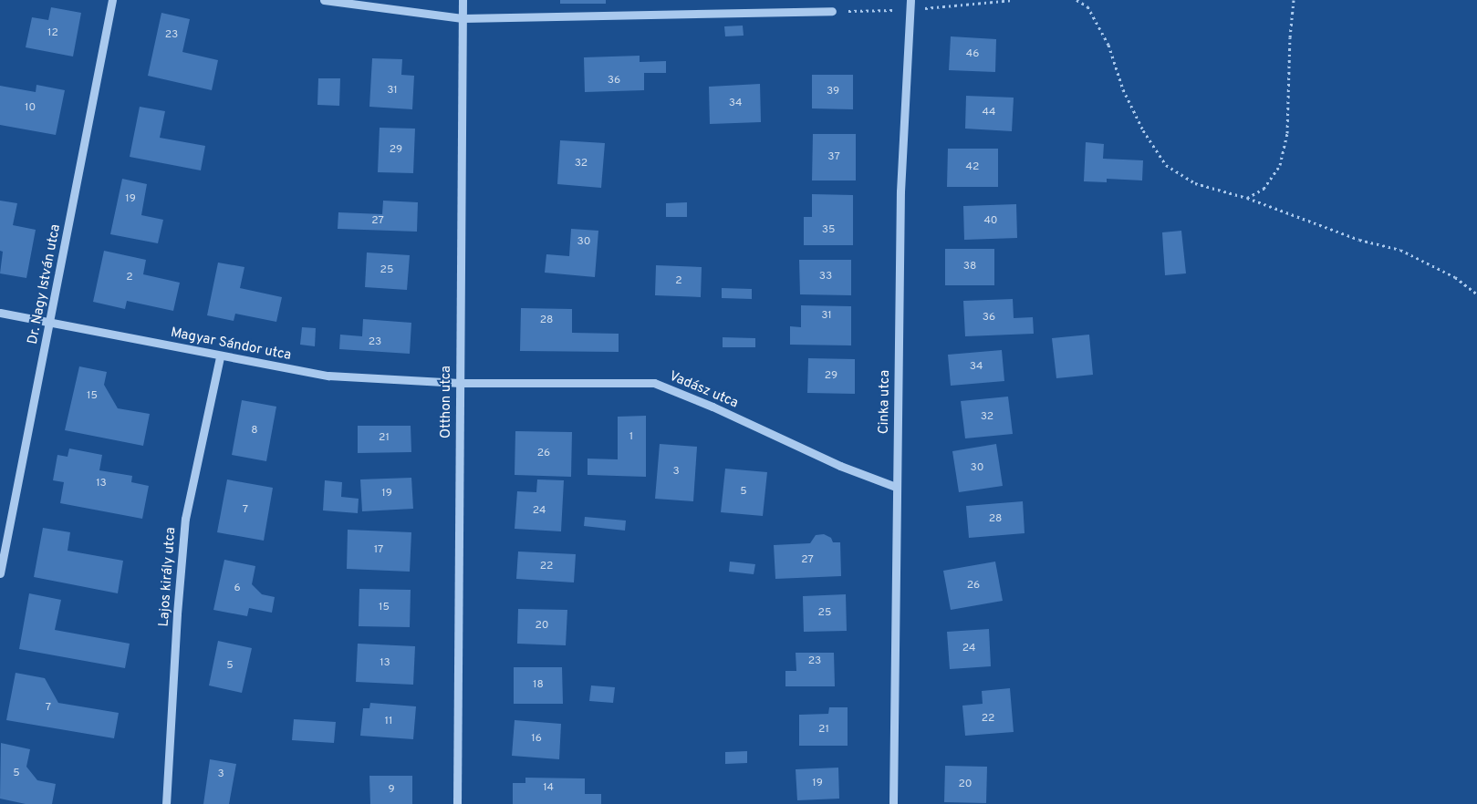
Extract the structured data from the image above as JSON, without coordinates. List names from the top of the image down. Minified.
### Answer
{"streets":{"street":["Dr. Nagy István utca","Magyar Sándor utca","Vadász utca","Otthon utca","Cinka utca","Lajos király utca"]},"crossings":[["Dr. Nagy István utca","Magyar Sándor utca"],["Magyar Sándor utca","Vadász utca"],["Magyar Sándor utca","Otthon utca"],["Magyar Sándor utca","Lajos király utca"],["Vadász utca","Otthon utca"],["Vadász utca","Cinka utca"]],"house_numbers":["12","23","46","36","31","39","34","10","44","29","37","32","42","19","27","40","35","30","38","25","33","2","2","31","36","28","23","34","29","15","32","8","1","21","26","30","3","13","5","19","7","24","28","17","27","22","26","6","15","25","20","24","23","13","5","18","7","22","11","21","16","5","3","19","20","14","9"]}
